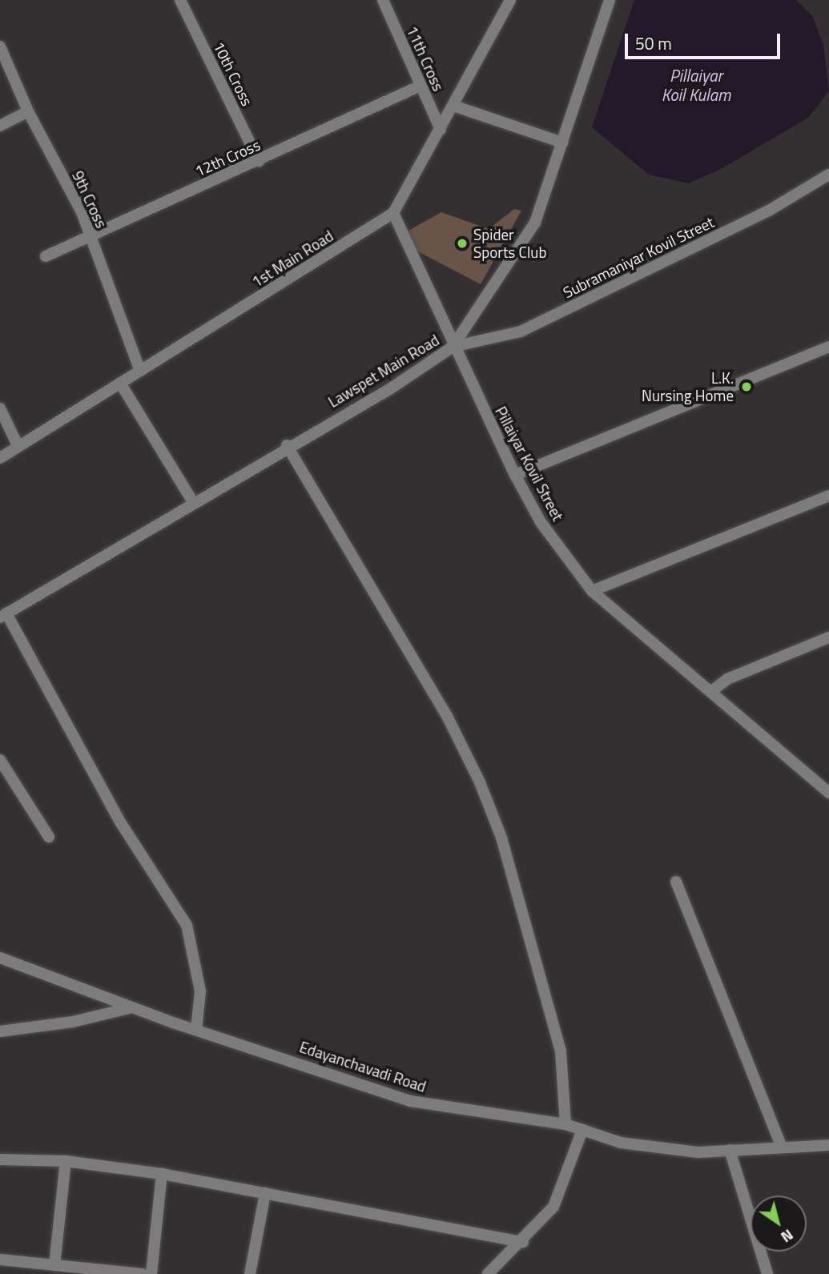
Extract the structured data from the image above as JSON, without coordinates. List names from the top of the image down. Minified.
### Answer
{"streets":{"street":["11th Cross","10th Cross","12th Cross","9th Cross","Subramaniyar Kovil Street","1st Main Road","Lawspet Main Road","Pillaiyar Kovil Street","Edayanchavadi Road"]},"crossings":[["11th Cross","12th Cross"],["11th Cross","1st Main Road"],["10th Cross","12th Cross"],["12th Cross","9th Cross"],["9th Cross","1st Main Road"],["Subramaniyar Kovil Street","Lawspet Main Road"],["Subramaniyar Kovil Street","Pillaiyar Kovil Street"],["1st Main Road","Pillaiyar Kovil Street"],["Lawspet Main Road","Pillaiyar Kovil Street"]],"water":["Pillaiyar Koil Kulam"],"places":["Spider Sports Club","L.K. Nursing Home"],"scale_bar":"50 m","north":"bottom right"}
